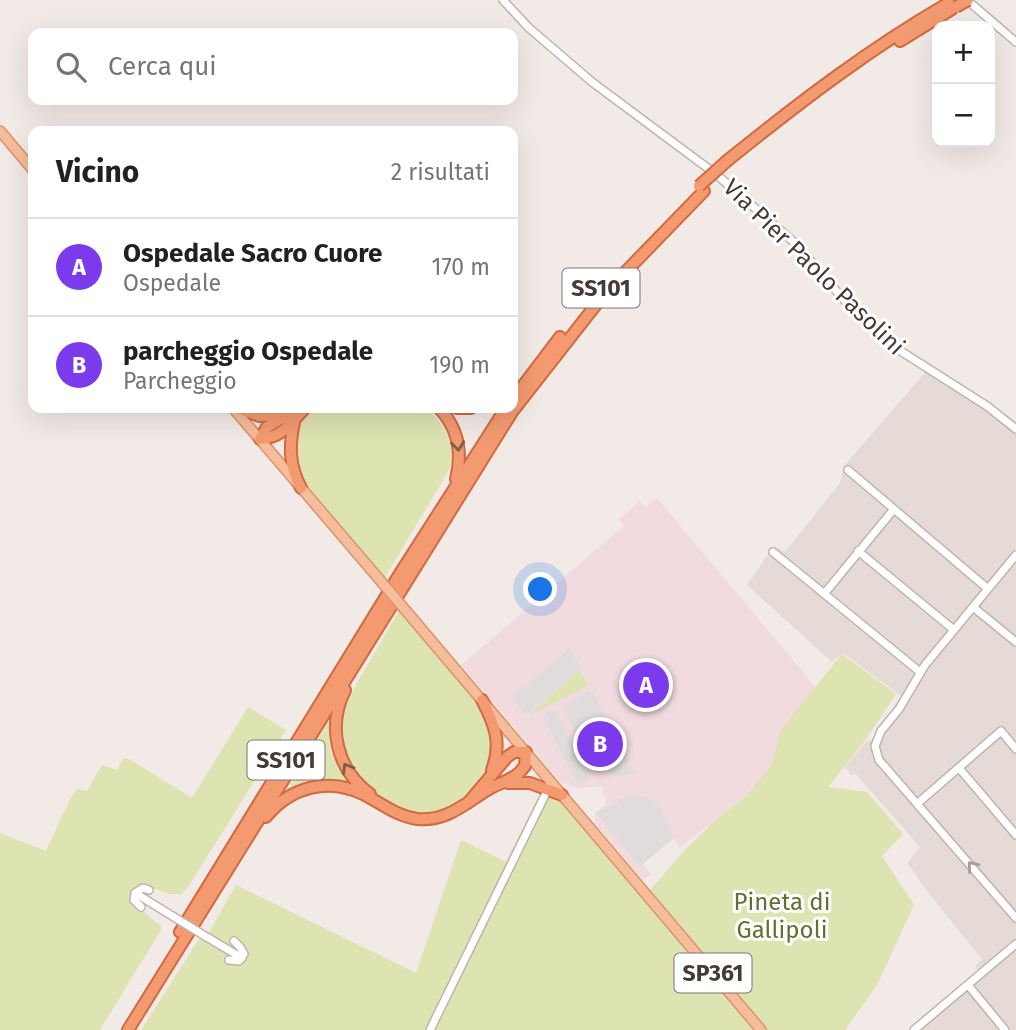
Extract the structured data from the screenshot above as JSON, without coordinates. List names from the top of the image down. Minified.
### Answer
{"streets":{"highway":["SS101"],"main road":["SP361"],"street":["Via Pier Paolo Pasolini"]},"parks":["Pineta di Gallipoli"],"page":{"map_buttons":["+","−"],"search":"Cerca qui","heading":["Vicino","2 risultati"],"list":[{"mark":"A","name":"Ospedale Sacro Cuore","note":"Ospedale","value":"170 m"},{"mark":"B","name":"parcheggio Ospedale","note":"Parcheggio","value":"190 m"}],"pins":["A","B"]}}
